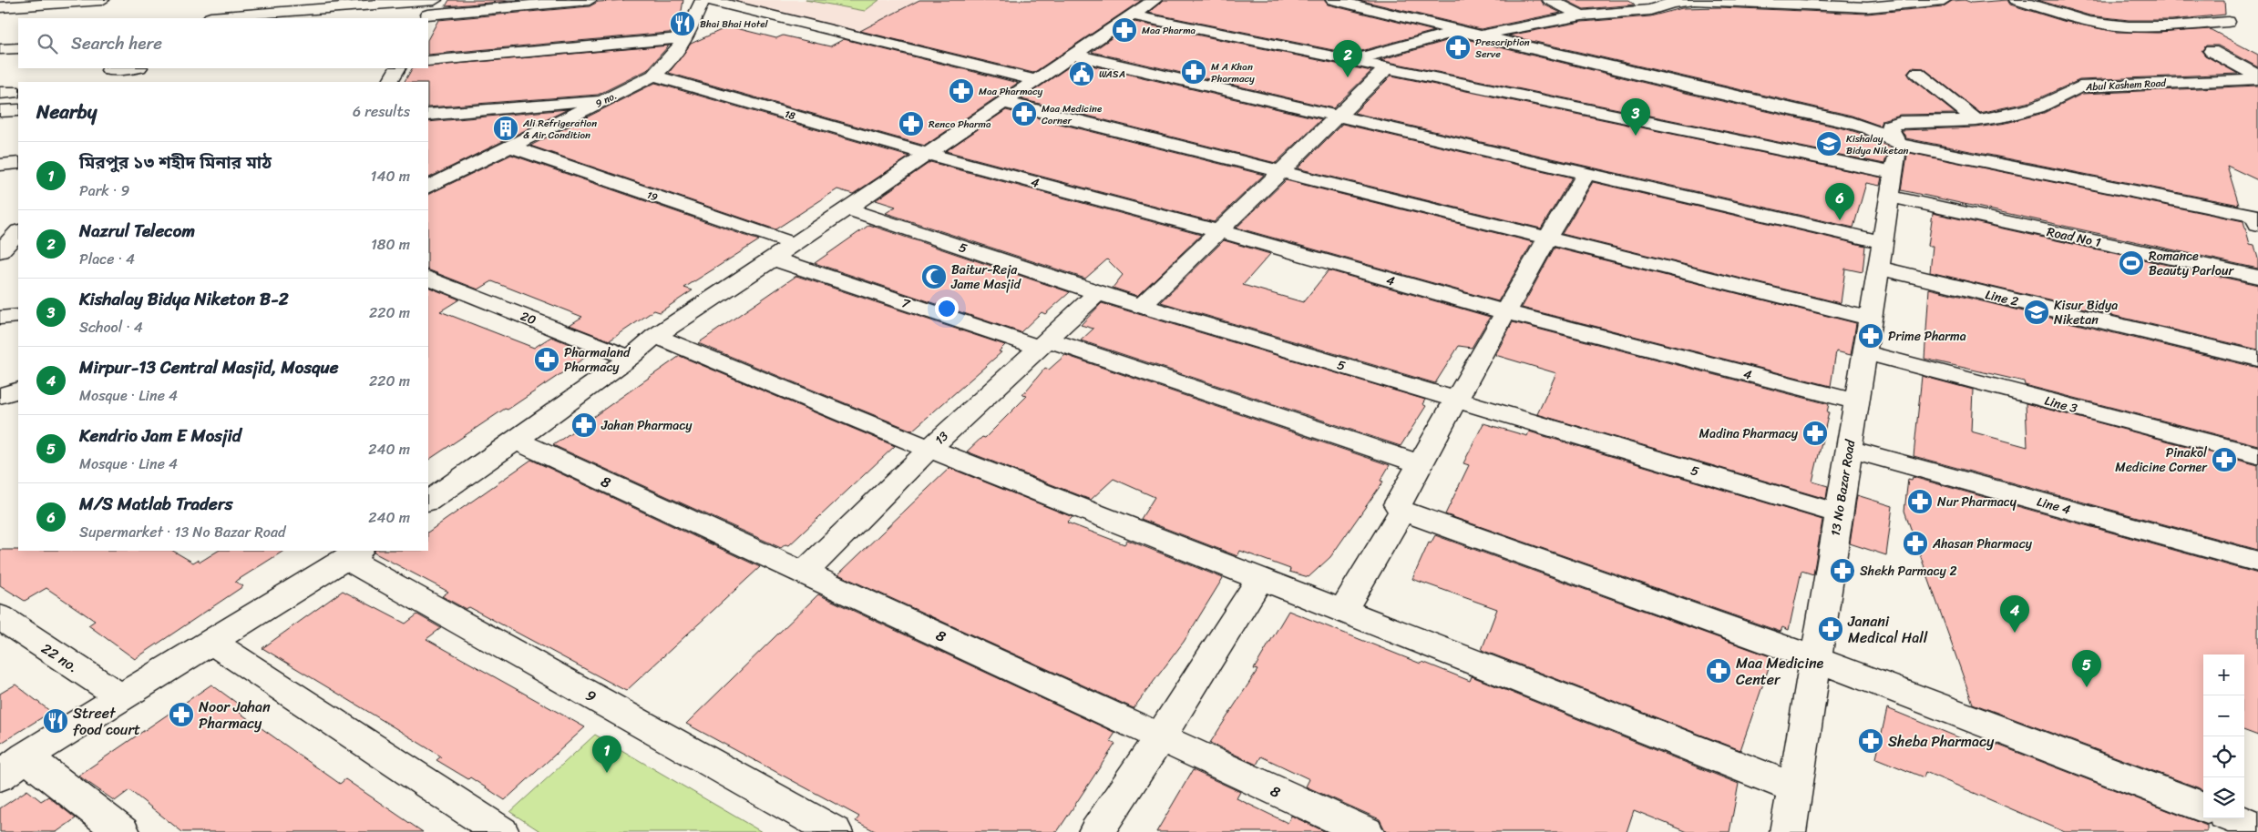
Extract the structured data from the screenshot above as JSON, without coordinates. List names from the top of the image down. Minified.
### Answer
{"streets":{"street":["Abul Kashem Road","9 no.","18","4","19","Road No 1","5","Line 2","7","20","Line 3","13","8","13 No Bazar Road","Line 4","22 no.","9"]},"crossings":[["Abul Kashem Road","13 No Bazar Road"],["9 no.","18"],["9 no.","19"],["18","4"],["4","13 No Bazar Road"],["Road No 1","13 No Bazar Road"],["5","13"],["5","13 No Bazar Road"],["Line 2","13 No Bazar Road"],["7","13"],["Line 3","13 No Bazar Road"],["13","8"],["13 No Bazar Road","Line 4"]],"places":{"restaurant":["Bhai Bhai Hotel","Street food court"],"pharmacy":["Maa Pharma","Prescription Serve","M A Khan Pharmacy","Maa Pharmacy","Maa Medicine Corner","Renco Pharma","Prime Pharma","Pharmaland Pharmacy","Jahan Pharmacy","Madina Pharmacy","Pinakol Medicine Corner","Nur Pharmacy","Ahasan Pharmacy","Shekh Parmacy 2","Janani Medical Hall","Maa Medicine Center","Noor Jahan Pharmacy","Sheba Pharmacy"],"public building":["WASA"],"building":["Ali Refrigeration & Air Condition"],"school or university":["Kishalay Bidya Niketan","Kisur Bidya Niketan"],"sports":["Romance Beauty Parlour"],"mosque":["Baitur-Reja Jame Masjid"]},"page":{"search":"Search here","pins":["2","3","6","4","5","1"],"heading":["Nearby","6 results"],"list":[{"mark":"1","name":"মিরপুর ১৩ শহীদ মিনার মাঠ","note":"Park · 9","value":"140 m"},{"mark":"2","name":"Nazrul Telecom","note":"Place · 4","value":"180 m"},{"mark":"3","name":"Kishalay Bidya Niketon B-2","note":"School · 4","value":"220 m"},{"mark":"4","name":"Mirpur-13 Central Masjid, Mosque","note":"Mosque · Line 4","value":"220 m"},{"mark":"5","name":"Kendrio Jam E Mosjid","note":"Mosque · Line 4","value":"240 m"},{"mark":"6","name":"M/S Matlab Traders","note":"Supermarket · 13 No Bazar Road","value":"240 m"}],"map_buttons":["+","−"]}}
